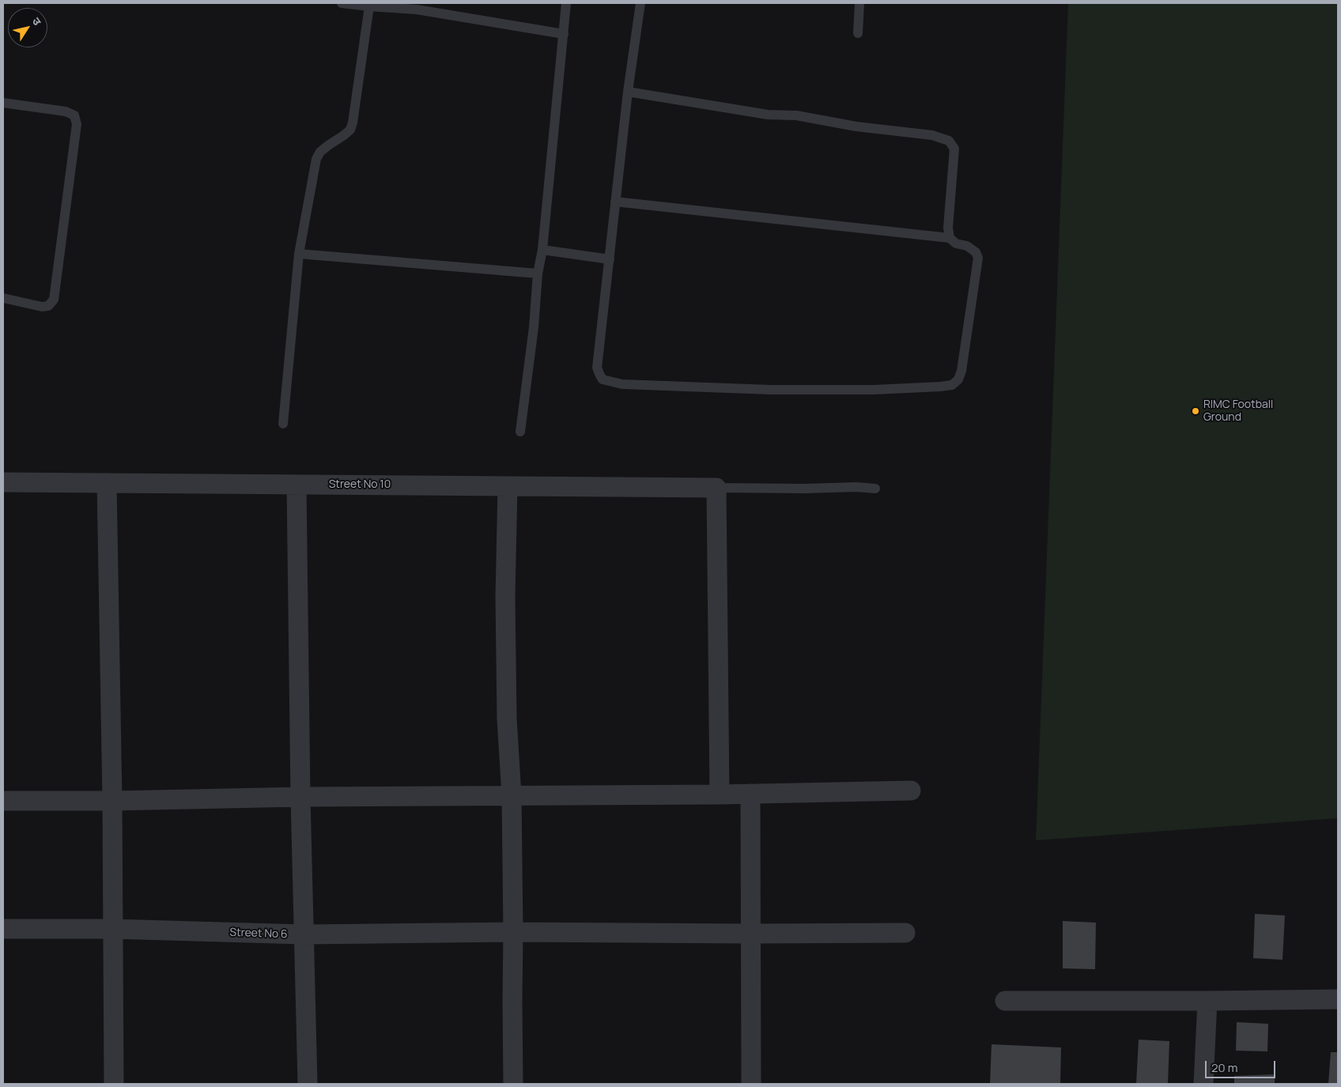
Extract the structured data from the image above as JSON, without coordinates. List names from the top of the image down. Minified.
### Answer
{"streets":{"street":["Street No 10","Street No 6"]},"places":["RIMC Football Ground"],"scale_bar":"20 m","north":"top right"}
